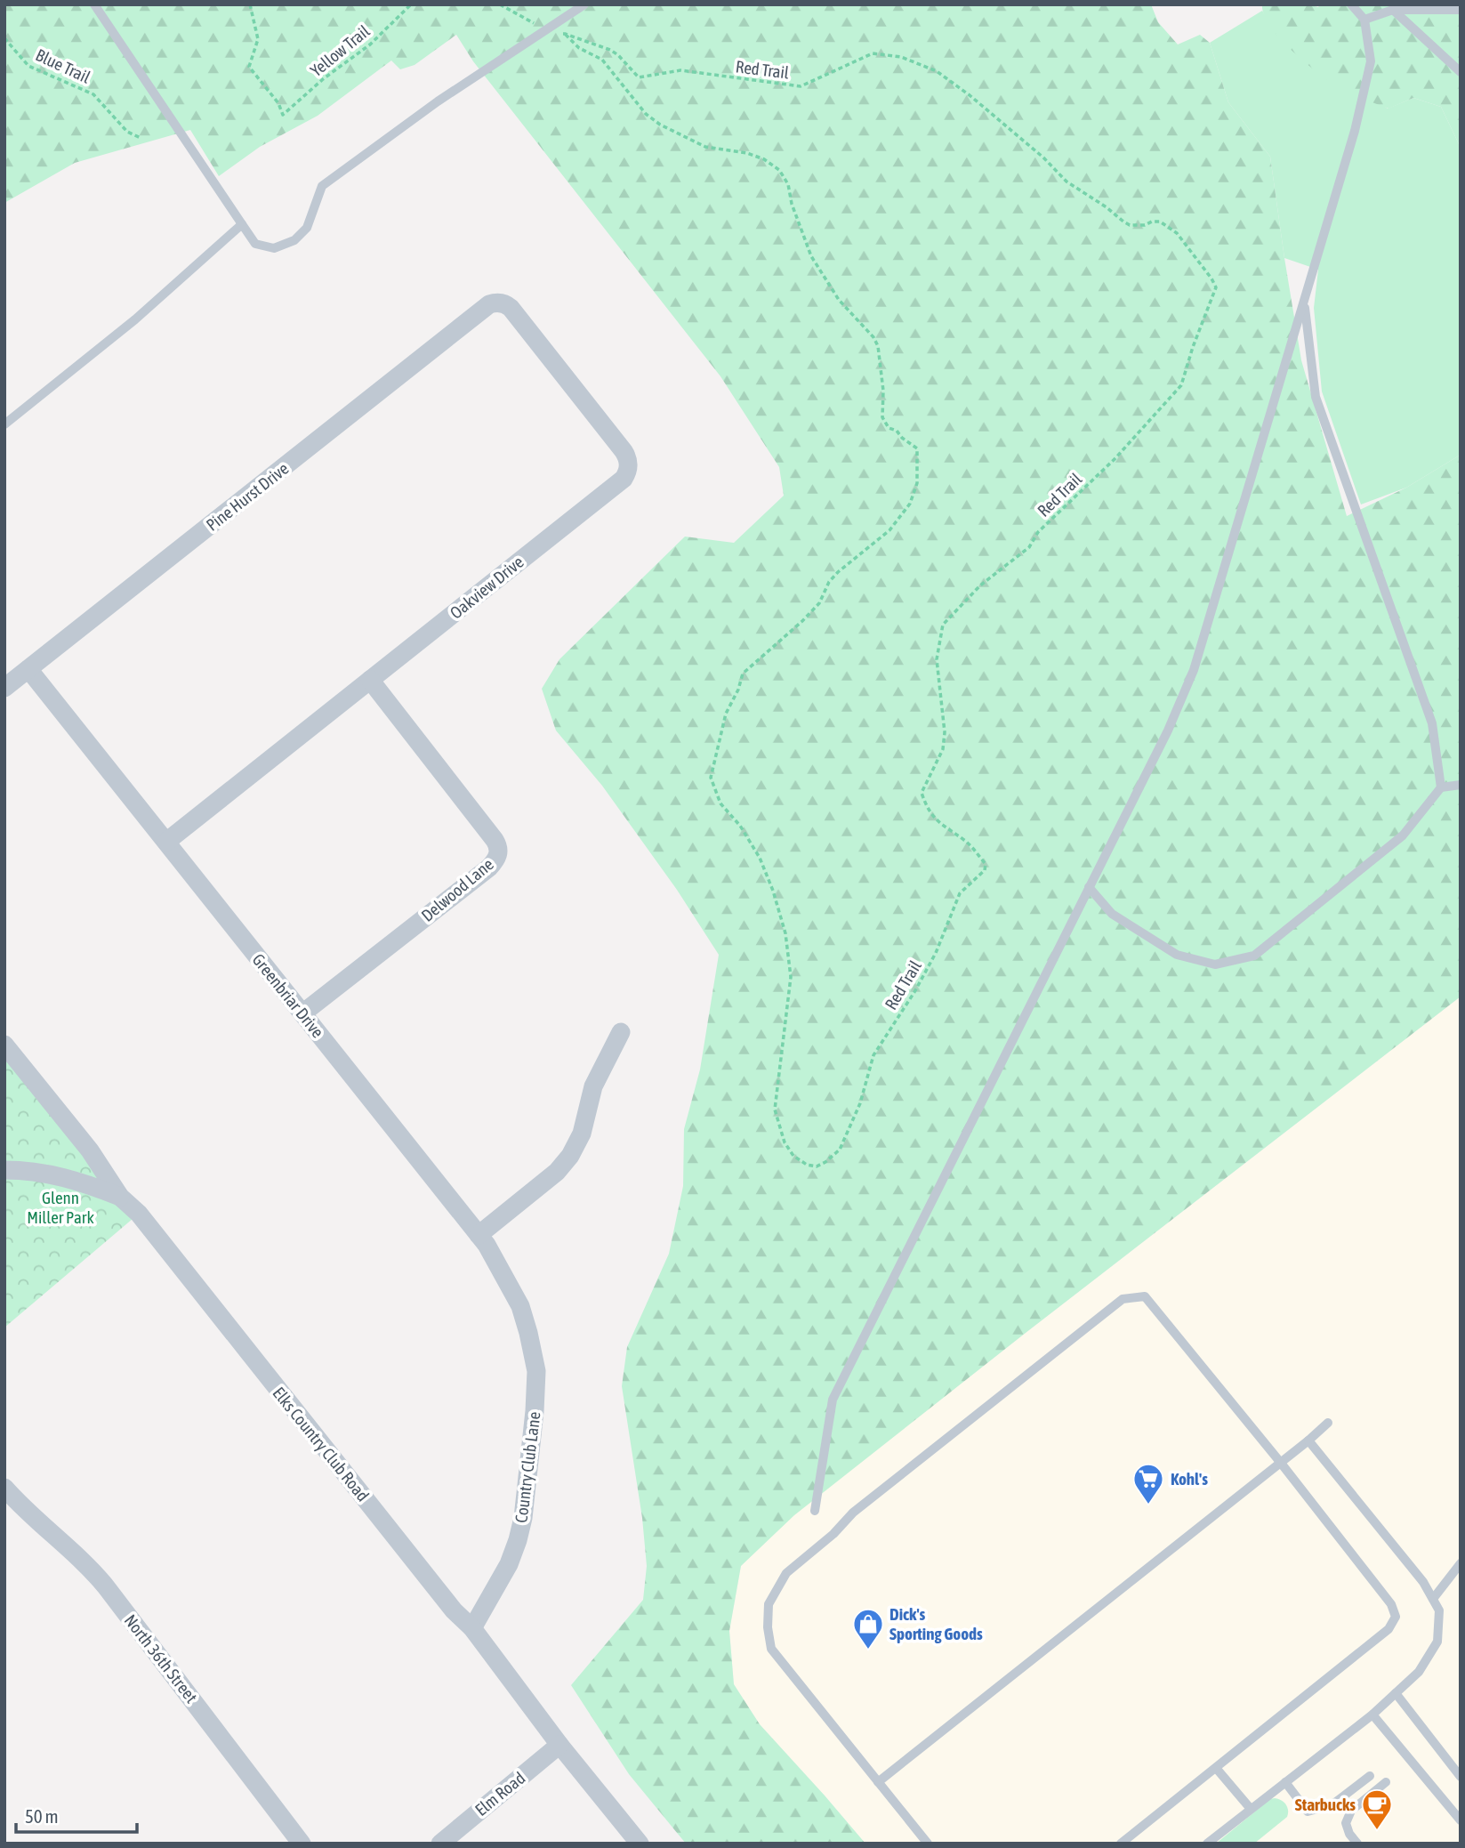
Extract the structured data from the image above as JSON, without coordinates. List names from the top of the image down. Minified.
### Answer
{"streets":{"street":["Pine Hurst Drive","Oakview Drive","Delwood Lane","Greenbriar Drive","Elks Country Club Road","Country Club Lane","North 36th Street","Elm Road"],"path":["Yellow Trail","Blue Trail","Red Trail"]},"crossings":[["Pine Hurst Drive","Oakview Drive"],["Pine Hurst Drive","Greenbriar Drive"],["Oakview Drive","Delwood Lane"],["Oakview Drive","Greenbriar Drive"],["Delwood Lane","Greenbriar Drive"],["Greenbriar Drive","Country Club Lane"],["Elks Country Club Road","Country Club Lane"],["Elks Country Club Road","Elm Road"]],"parks":["Glenn Miller Park"],"places":{"supermarket":["Kohl's"],"shop":["Dick's Sporting Goods"],"cafe":["Starbucks"]},"scale_bar":"50 m"}
